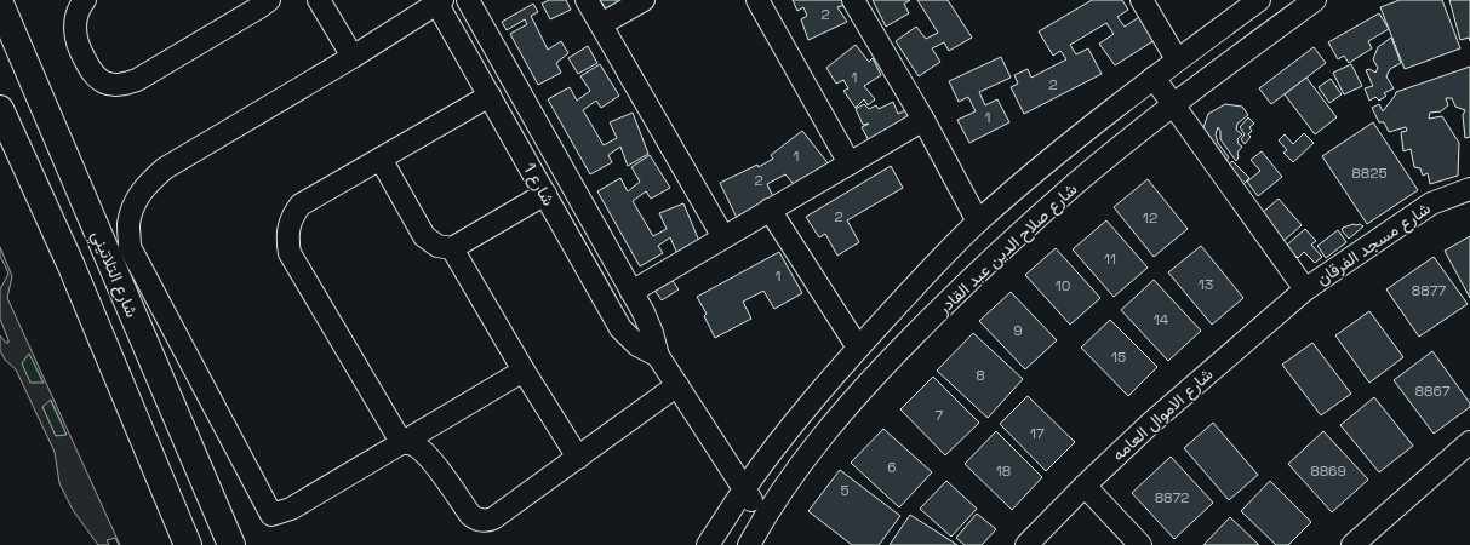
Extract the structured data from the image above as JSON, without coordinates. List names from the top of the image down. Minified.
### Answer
{"streets":{"main road":["شارع التلاتيني"],"street":["شارع 1","شارع مسجد الفرقان","شارع صلاح الدين عبد القادر","شارع الاموال العامه"]},"crossings":[["شارع 1","شارع صلاح الدين عبد القادر"],["شارع مسجد الفرقان","شارع الاموال العامه"]],"house_numbers":["2","1","2","1","1","8825","2","2","12","11","1","13","10","8877","14","9","15","8","8867","7","17","6","18","8869","5","8872"]}
